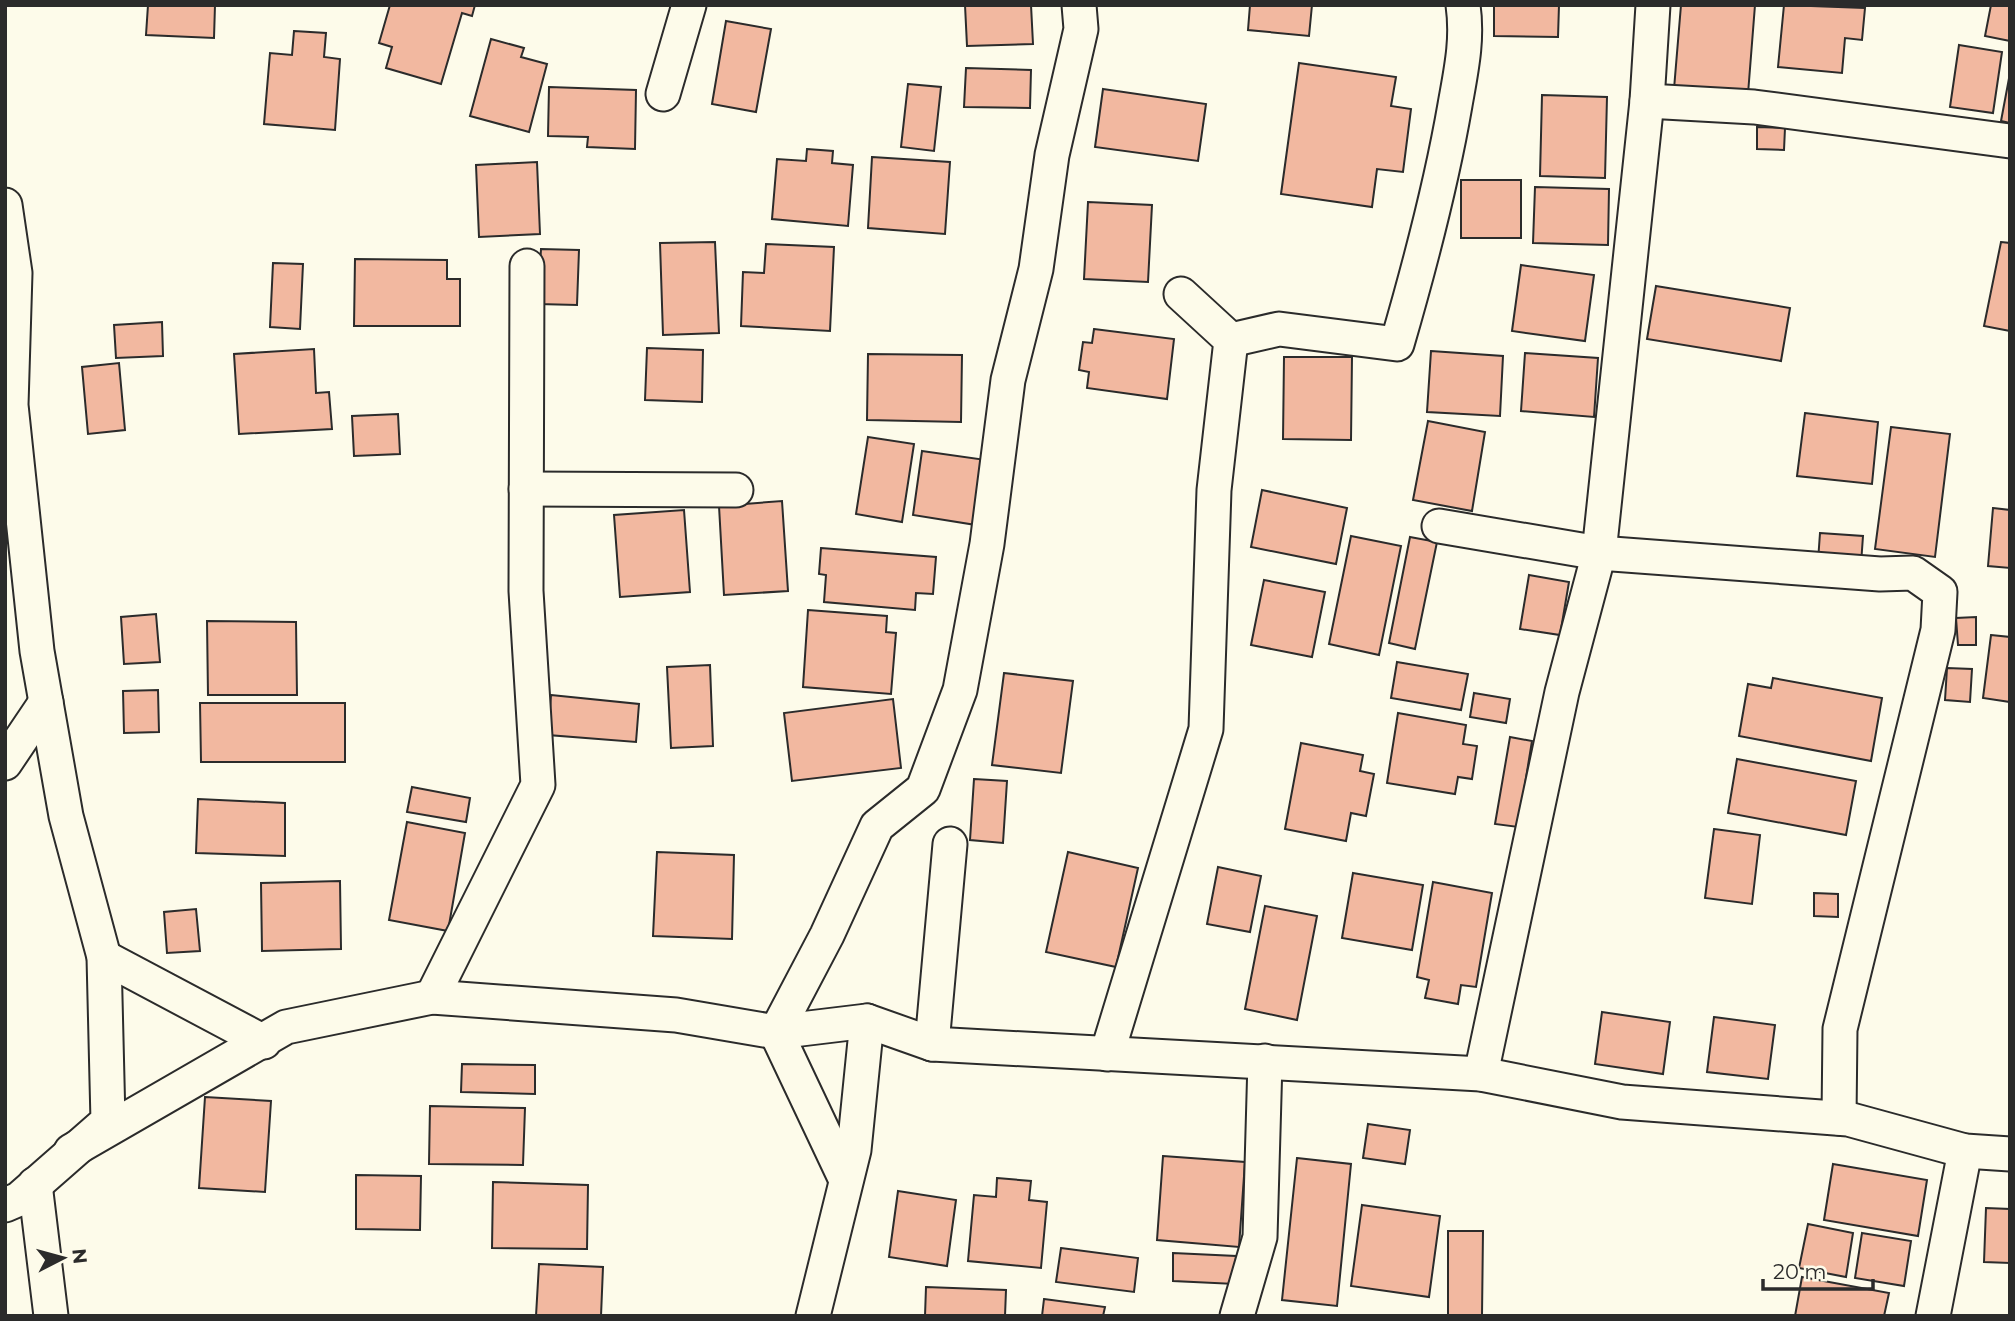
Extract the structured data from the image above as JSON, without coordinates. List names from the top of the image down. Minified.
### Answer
{"scale_bar":"20 m","north":"right"}
